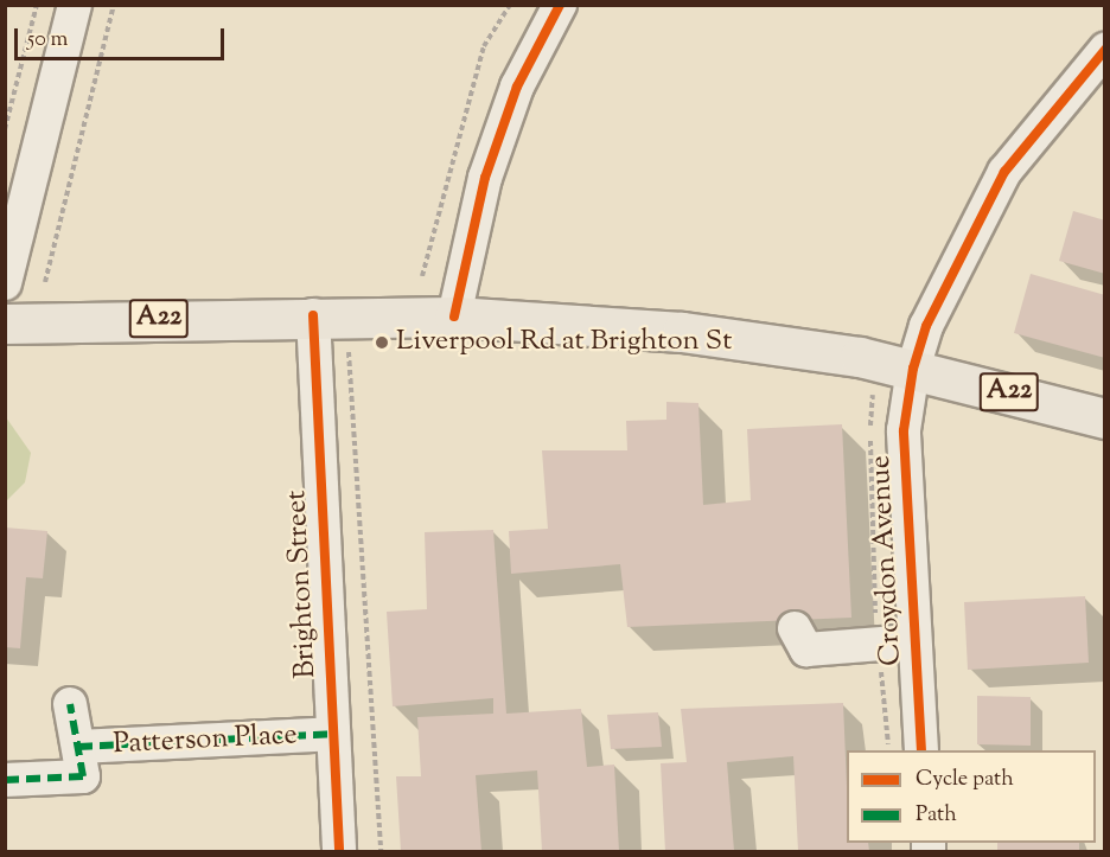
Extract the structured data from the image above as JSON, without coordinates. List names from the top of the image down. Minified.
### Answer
{"streets":{"highway":["A22"],"street":["Croydon Avenue","Brighton Street","Patterson Place"]},"crossings":[["A22","Croydon Avenue"],["A22","Brighton Street"],["Brighton Street","Patterson Place"]],"places":["Liverpool Rd at Brighton St"],"legend":["Cycle path","Path"],"scale_bar":"50 m"}
